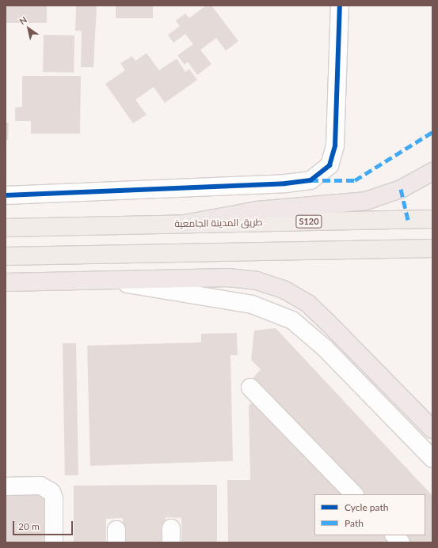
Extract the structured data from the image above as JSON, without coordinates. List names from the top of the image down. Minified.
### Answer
{"streets":{"main road":["S120","طريق المدينة الجامعية"]},"legend":["Cycle path","Path"],"scale_bar":"20 m","north":"top left"}
